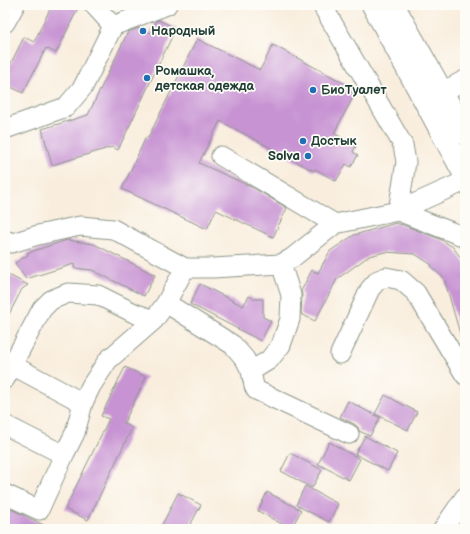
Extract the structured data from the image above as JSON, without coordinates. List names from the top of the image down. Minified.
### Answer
{"places":["Народный","Ромашка, детская одежда","БиоТуалет","Достык","Solva"]}
